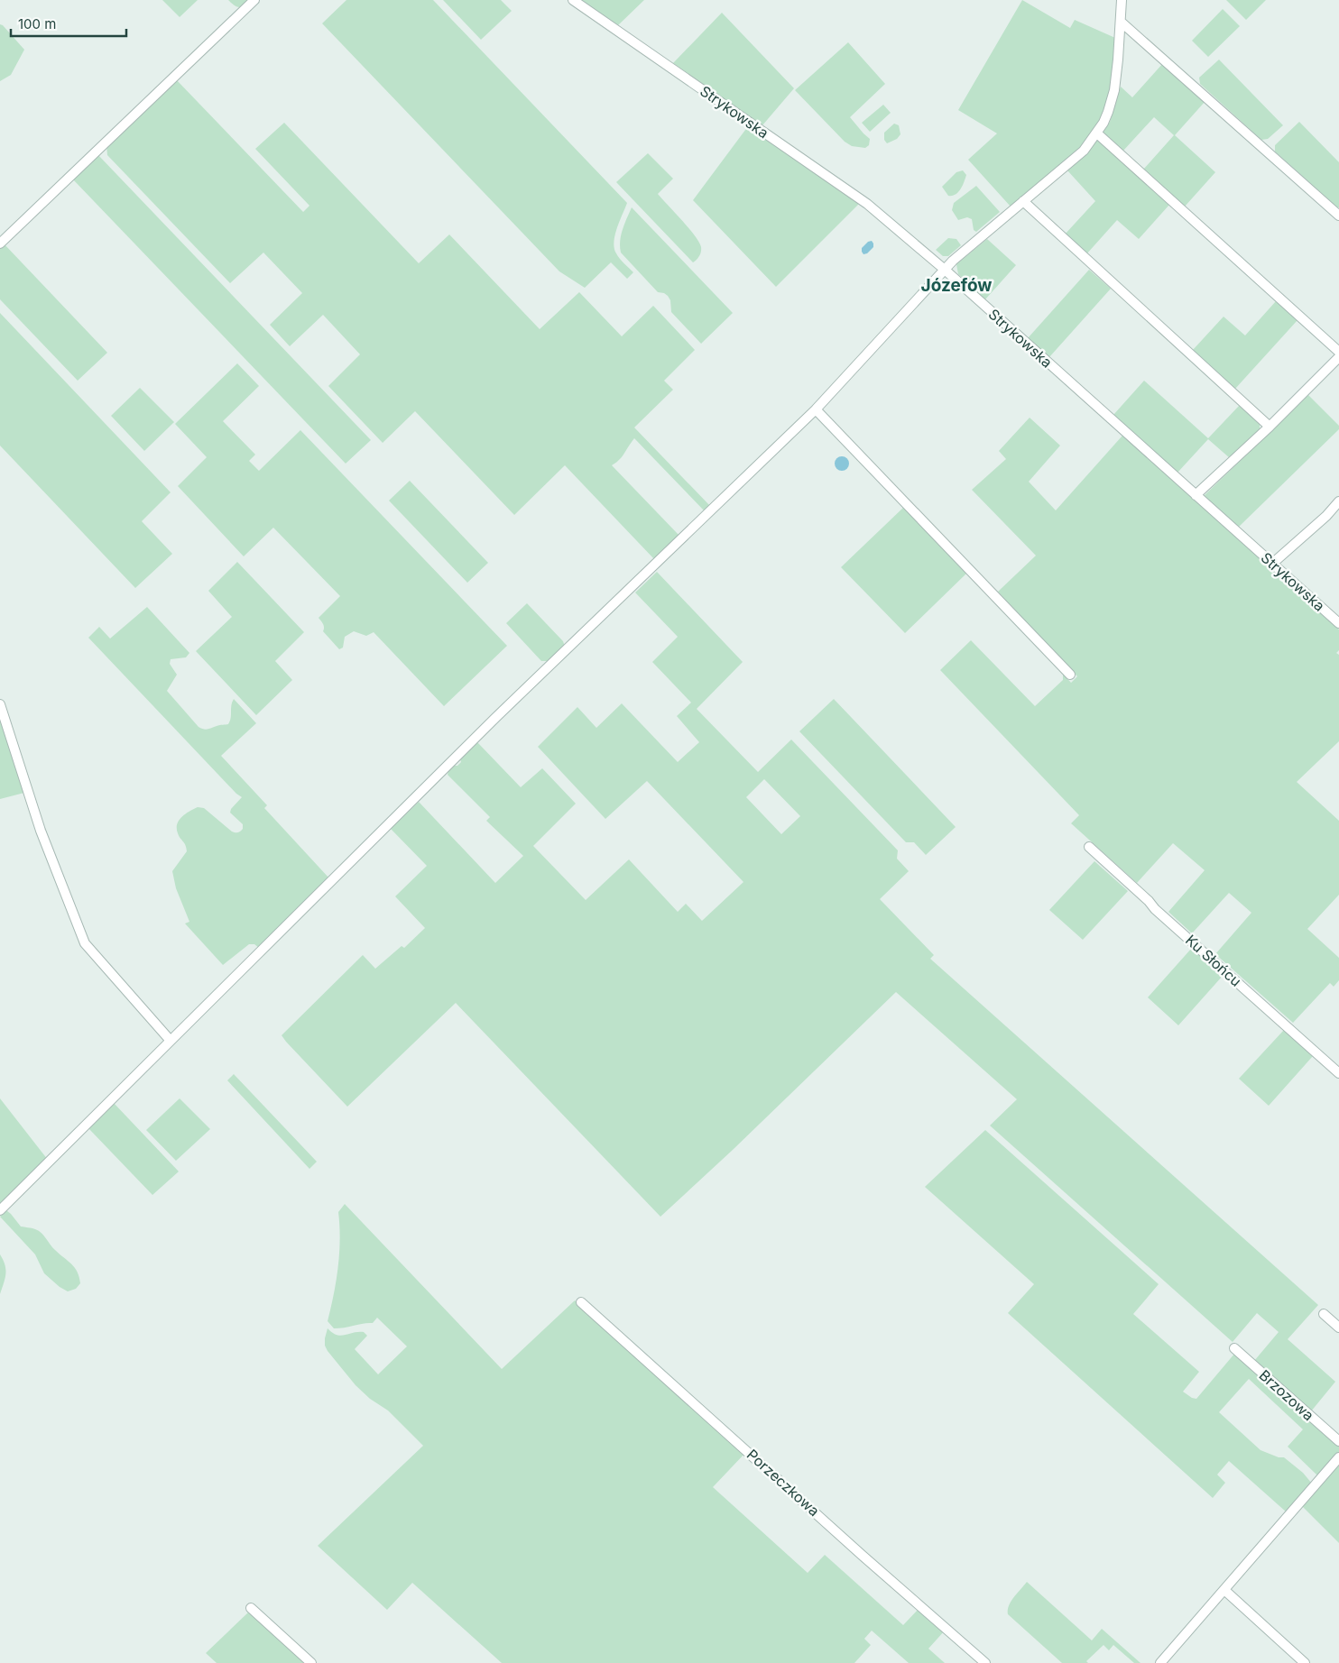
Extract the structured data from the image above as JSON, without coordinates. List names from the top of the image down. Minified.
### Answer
{"streets":{"street":["Strykowska","Ku Słońcu","Brzozowa","Porzeczkowa"]},"districts":["Józefów"],"scale_bar":"100 m"}
